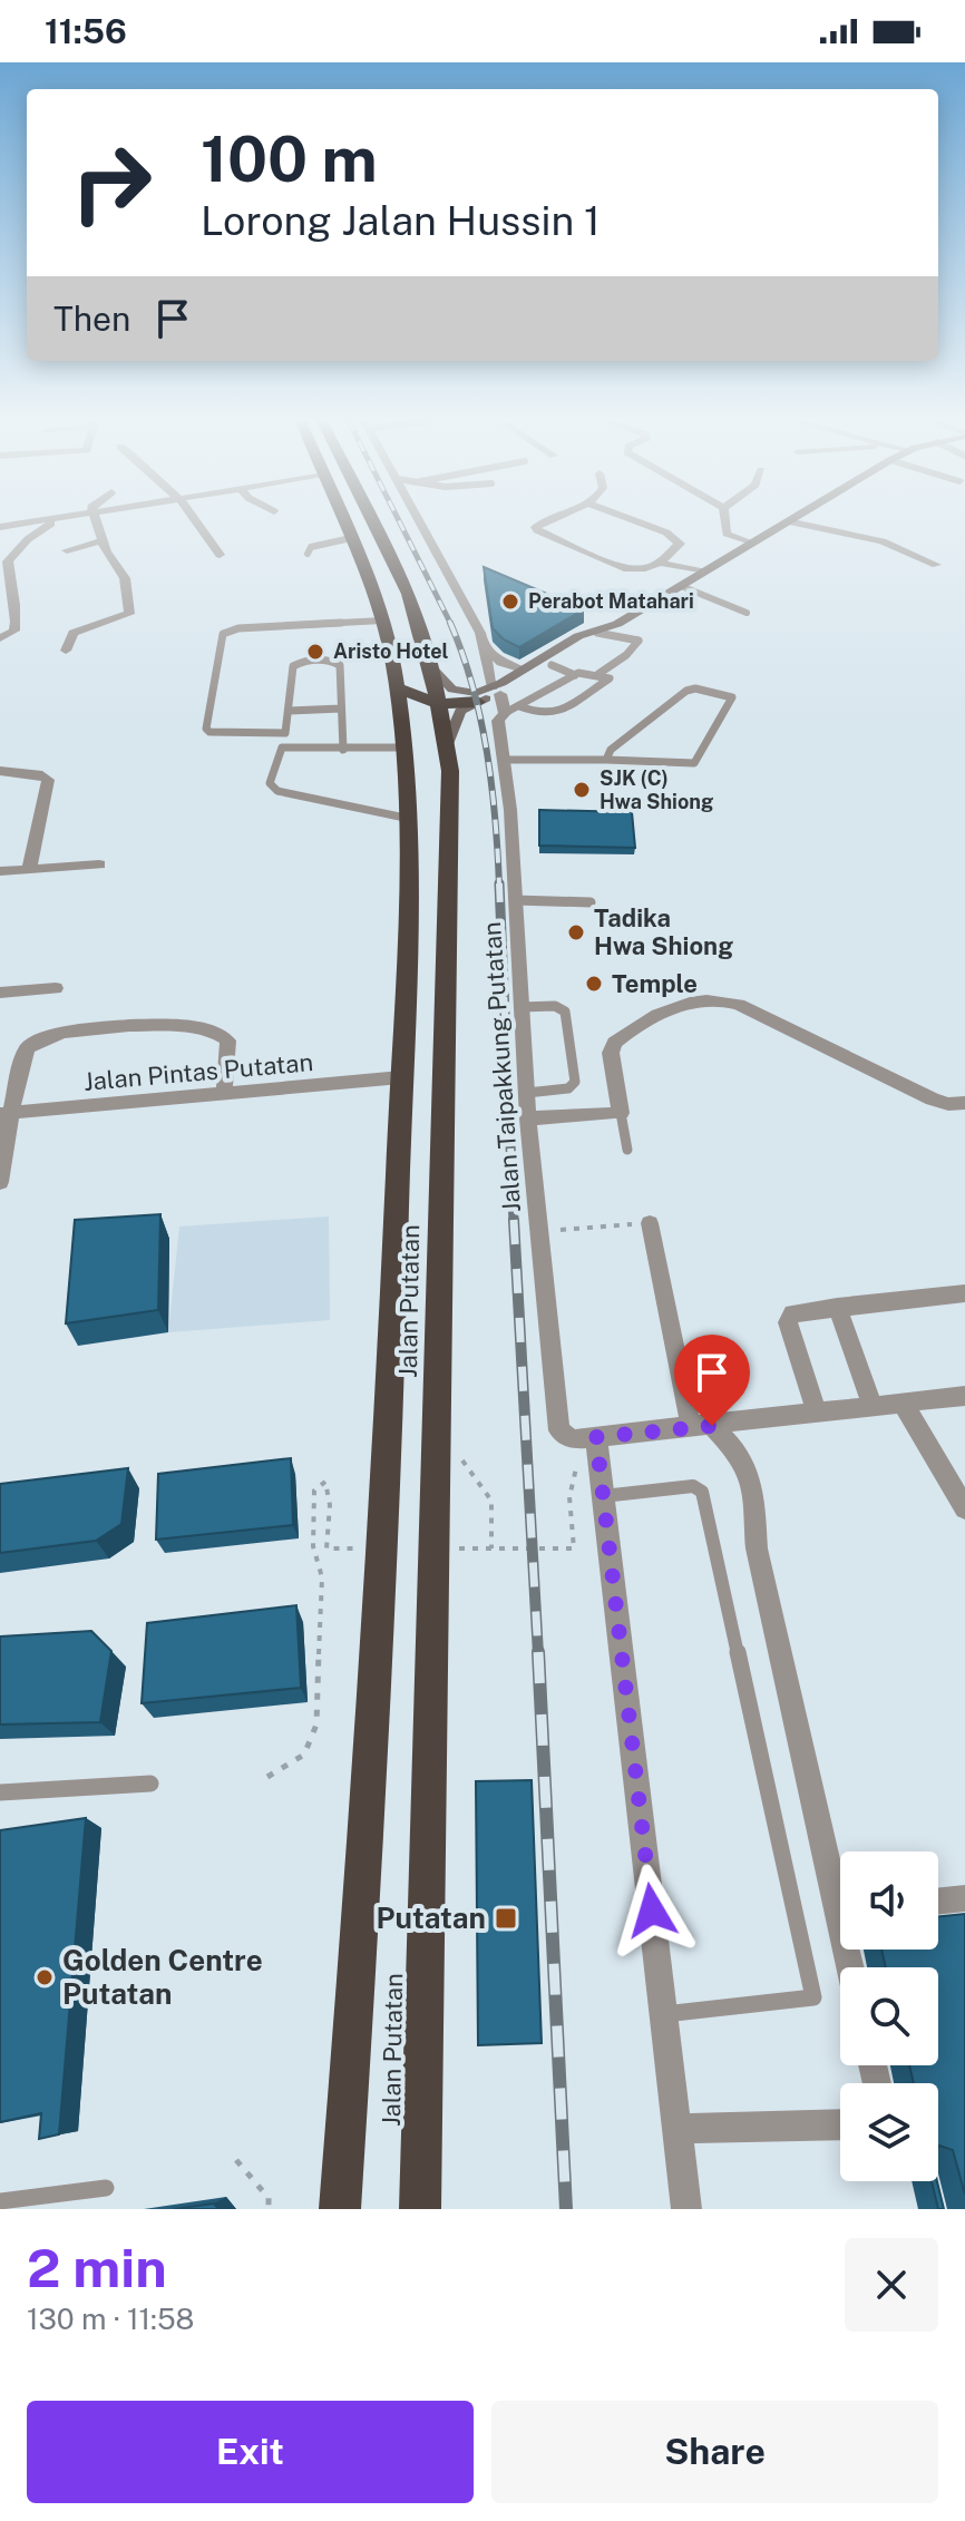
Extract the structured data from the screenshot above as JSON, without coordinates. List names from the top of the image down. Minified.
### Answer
{"streets":{"highway":["Jalan Putatan"],"street":["Jalan Taipakkung Putatan","Jalan Pintas Putatan"]},"crossings":[["Jalan Pintas Putatan","Jalan Putatan"]],"places":{"other":["Perabot Matahari","Aristo Hotel","SJK (C) Hwa Shiong","Tadika Hwa Shiong","Temple","Golden Centre Putatan"],"transit":["Putatan"]},"page":{"status":"11:56","turn":["100 m","Lorong Jalan Hussin 1"],"then":"Then","heading":["2 min","130 m · 11:58"],"buttons":["Exit","Share"]}}
